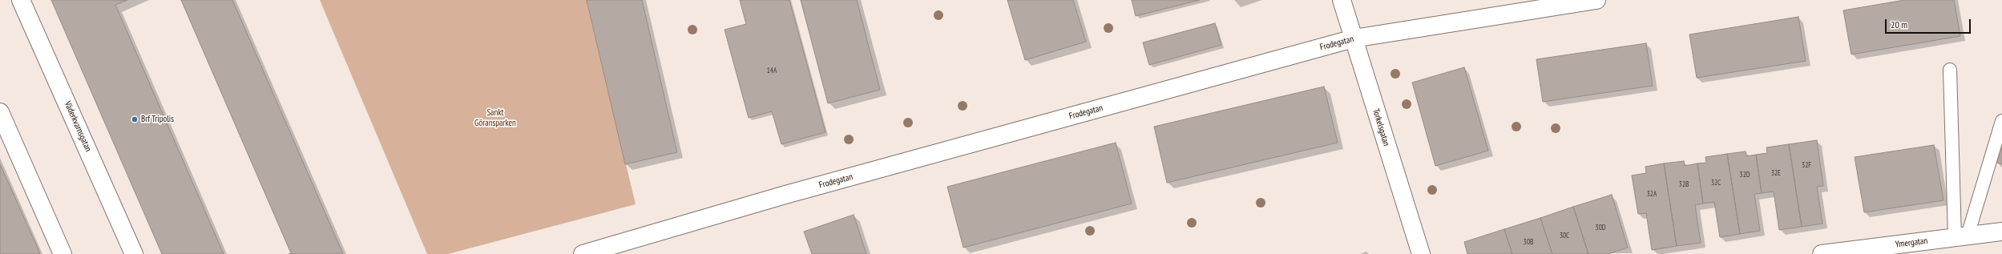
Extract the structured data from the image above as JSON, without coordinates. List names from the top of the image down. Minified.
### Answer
{"streets":{"street":["Frodegatan","Väderkvarnsgatan","Torkelsgatan","Ymergatan"]},"crossings":[["Frodegatan","Torkelsgatan"]],"parks":["Sankt Göransparken"],"places":["Brf Tripolis"],"house_numbers":["14A","32F","32E","32D","32C","32B","32A","30D","30C","30B"],"scale_bar":"20 m"}
